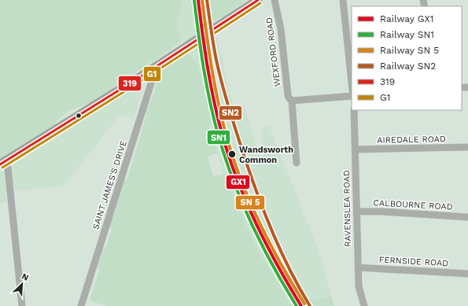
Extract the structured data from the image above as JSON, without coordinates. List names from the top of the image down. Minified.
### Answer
{"streets":{"street":["WEXFORD ROAD","AIREDALE ROAD","SAINT JAMES'S DRIVE","CALBOURNE ROAD","RAVENSLEA ROAD","FERNSIDE ROAD"]},"crossings":[["AIREDALE ROAD","RAVENSLEA ROAD"],["CALBOURNE ROAD","RAVENSLEA ROAD"],["RAVENSLEA ROAD","FERNSIDE ROAD"]],"places":["Wandsworth Common"],"lines":["rail line GX1","rail line SN2","transit line 319","rail line SN1","transit line G1"],"legend":["Railway GX1","Railway SN1","Railway SN 5","Railway SN2","319","G1"],"north":"top right"}
